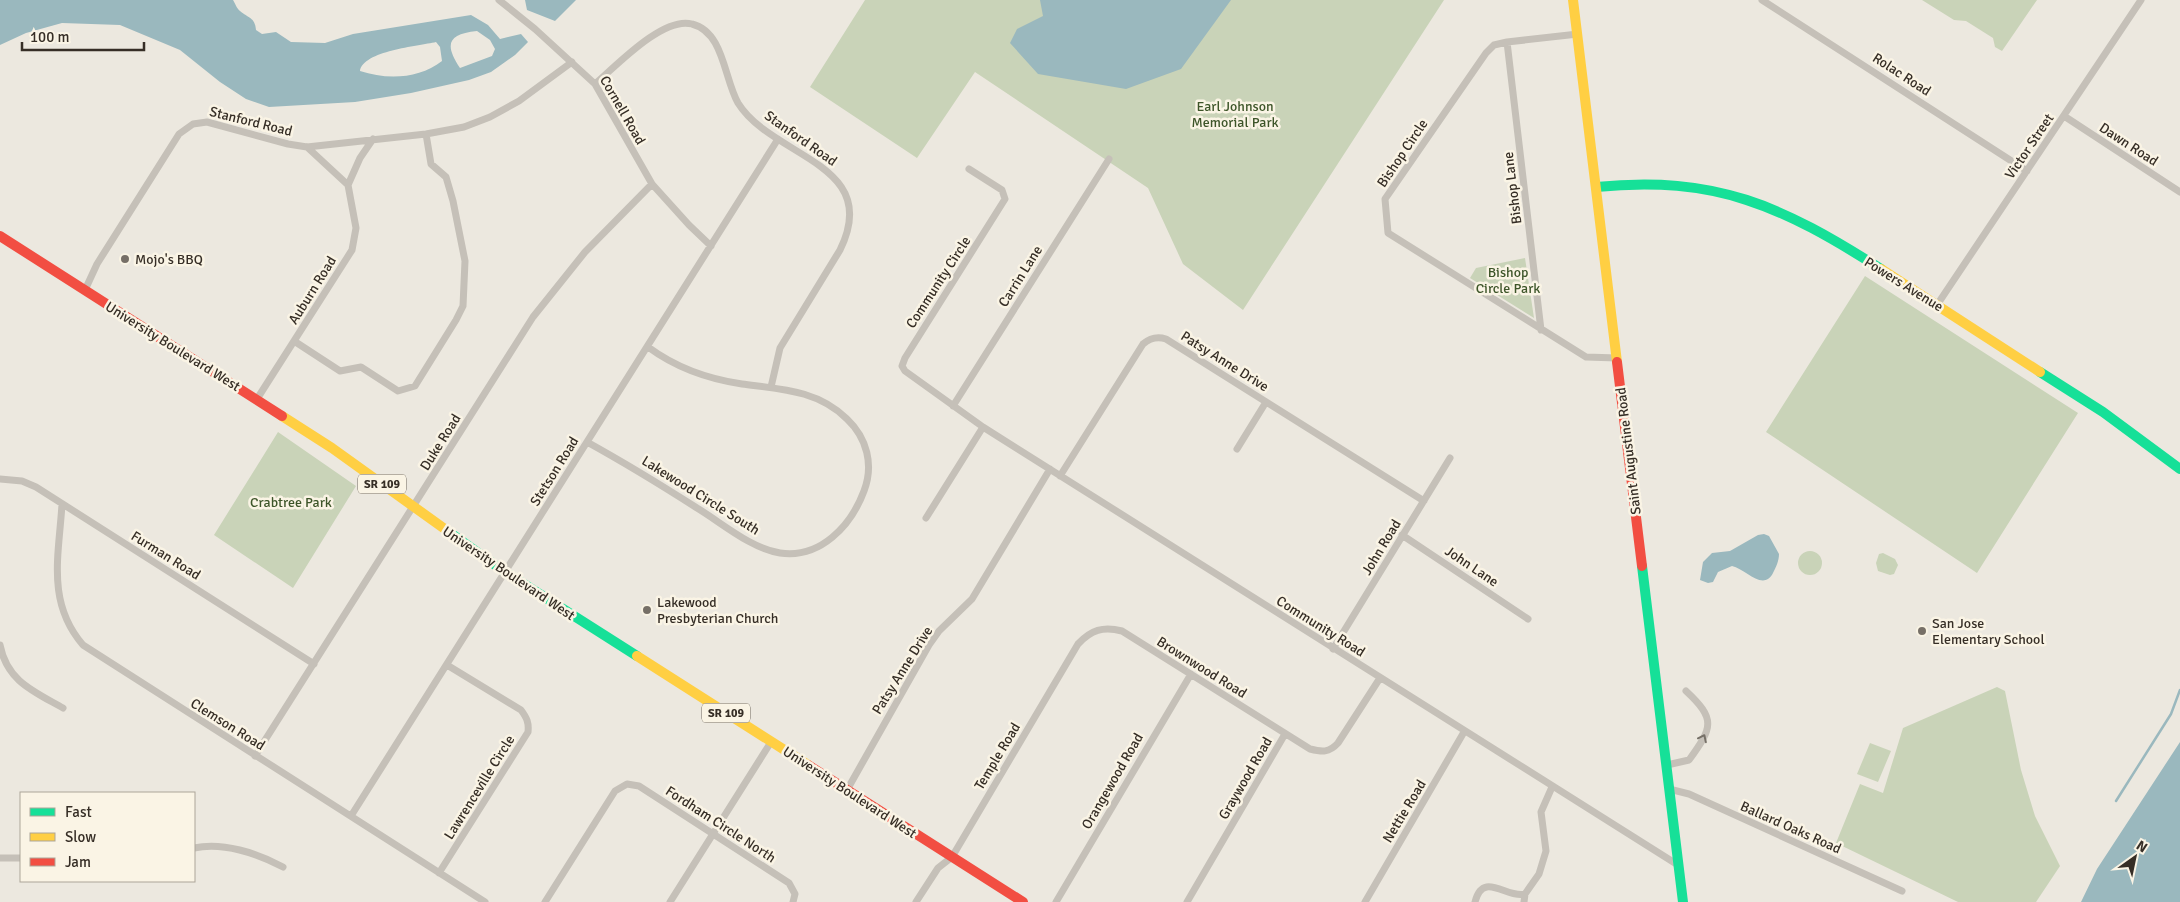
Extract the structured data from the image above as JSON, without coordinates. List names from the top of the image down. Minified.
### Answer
{"streets":{"main road":["Powers Avenue","University Boulevard West","Saint Augustine Road","SR 109"],"street":["Rolac Road","Cornell Road","Stanford Road","Dawn Road","Victor Street","Bishop Circle","Bishop Lane","Carrin Lane","Community Circle","Auburn Road","Patsy Anne Drive","Duke Road","Stetson Road","Lakewood Circle South","John Road","Furman Road","John Lane","Community Road","Brownwood Road","Clemson Road","Temple Road","Graywood Road","Orangewood Road","Lawrenceville Circle","Nettie Road","Fordham Circle North","Ballard Oaks Road"]},"crossings":[["Rolac Road","Victor Street"],["Cornell Road","Stanford Road"],["Cornell Road","Duke Road"],["Cornell Road","Stetson Road"],["Stanford Road","University Boulevard West"],["Stanford Road","Stetson Road"],["Stanford Road","Lakewood Circle South"],["Dawn Road","Victor Street"],["Victor Street","Powers Avenue"],["Bishop Circle","Bishop Lane"],["Bishop Circle","Saint Augustine Road"],["Carrin Lane","Community Circle"],["Carrin Lane","Community Road"],["Community Circle","Community Road"],["Powers Avenue","Saint Augustine Road"],["Auburn Road","University Boulevard West"],["University Boulevard West","Patsy Anne Drive"],["University Boulevard West","Duke Road"],["University Boulevard West","Stetson Road"],["University Boulevard West","Temple Road"],["Patsy Anne Drive","John Road"],["Patsy Anne Drive","Community Road"],["Duke Road","Furman Road"],["Duke Road","Clemson Road"],["Saint Augustine Road","Community Road"],["Saint Augustine Road","Ballard Oaks Road"],["Stetson Road","Lakewood Circle South"],["Stetson Road","Clemson Road"],["Stetson Road","Lawrenceville Circle"],["John Road","John Lane"],["John Road","Community Road"],["Furman Road","Clemson Road"],["Community Road","Graywood Road"],["Community Road","Nettie Road"],["Brownwood Road","Temple Road"],["Brownwood Road","Graywood Road"],["Brownwood Road","Orangewood Road"],["Clemson Road","Lawrenceville Circle"]],"parks":["Earl Johnson Memorial Park","Bishop Circle Park","Crabtree Park"],"places":["Mojo's BBQ","Lakewood Presbyterian Church","San Jose Elementary School"],"legend":["Fast","Slow","Jam"],"scale_bar":"100 m","north":"top right"}
